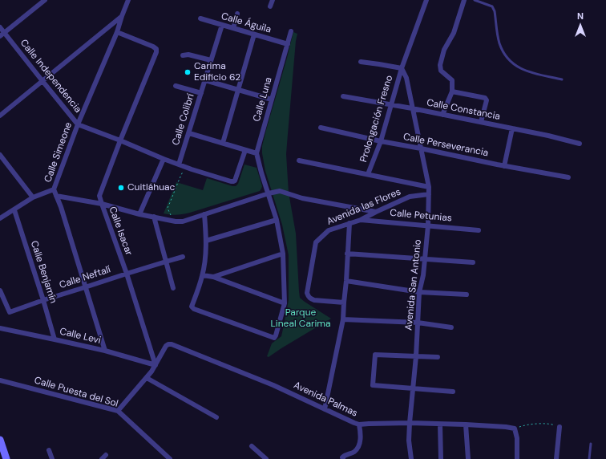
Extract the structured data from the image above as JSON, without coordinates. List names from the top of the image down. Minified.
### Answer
{"streets":{"street":["Calle Águila","Calle Independencia","Calle Luna","Calle Constancia","Prolongación Fresno","Calle Colibrí","Calle Perseverancia","Calle Simeone","Avenida las Flores","Calle Petunias","Calle Isacar","Calle Benjamín","Calle Neftalí","Avenida San Antonio","Calle Levi","Calle Puesta del Sol","Avenida Palmas"]},"crossings":[["Calle Águila","Calle Luna"],["Calle Águila","Calle Colibrí"],["Calle Independencia","Calle Colibrí"],["Calle Independencia","Calle Simeone"],["Calle Independencia","Calle Isacar"],["Calle Constancia","Prolongación Fresno"],["Calle Constancia","Avenida San Antonio"],["Prolongación Fresno","Calle Perseverancia"],["Prolongación Fresno","Avenida San Antonio"],["Calle Perseverancia","Avenida San Antonio"],["Calle Simeone","Calle Isacar"],["Calle Simeone","Calle Neftalí"],["Calle Simeone","Calle Levi"],["Avenida las Flores","Calle Petunias"],["Avenida las Flores","Avenida San Antonio"],["Calle Petunias","Avenida San Antonio"],["Calle Isacar","Calle Neftalí"],["Calle Isacar","Calle Levi"],["Calle Isacar","Avenida Palmas"],["Calle Benjamín","Calle Neftalí"],["Calle Benjamín","Calle Levi"],["Avenida San Antonio","Avenida Palmas"],["Calle Levi","Avenida Palmas"]],"parks":["Parque Lineal Carima"],"places":["Carima Edificio 62","Cuitláhuac"],"north":"top"}
